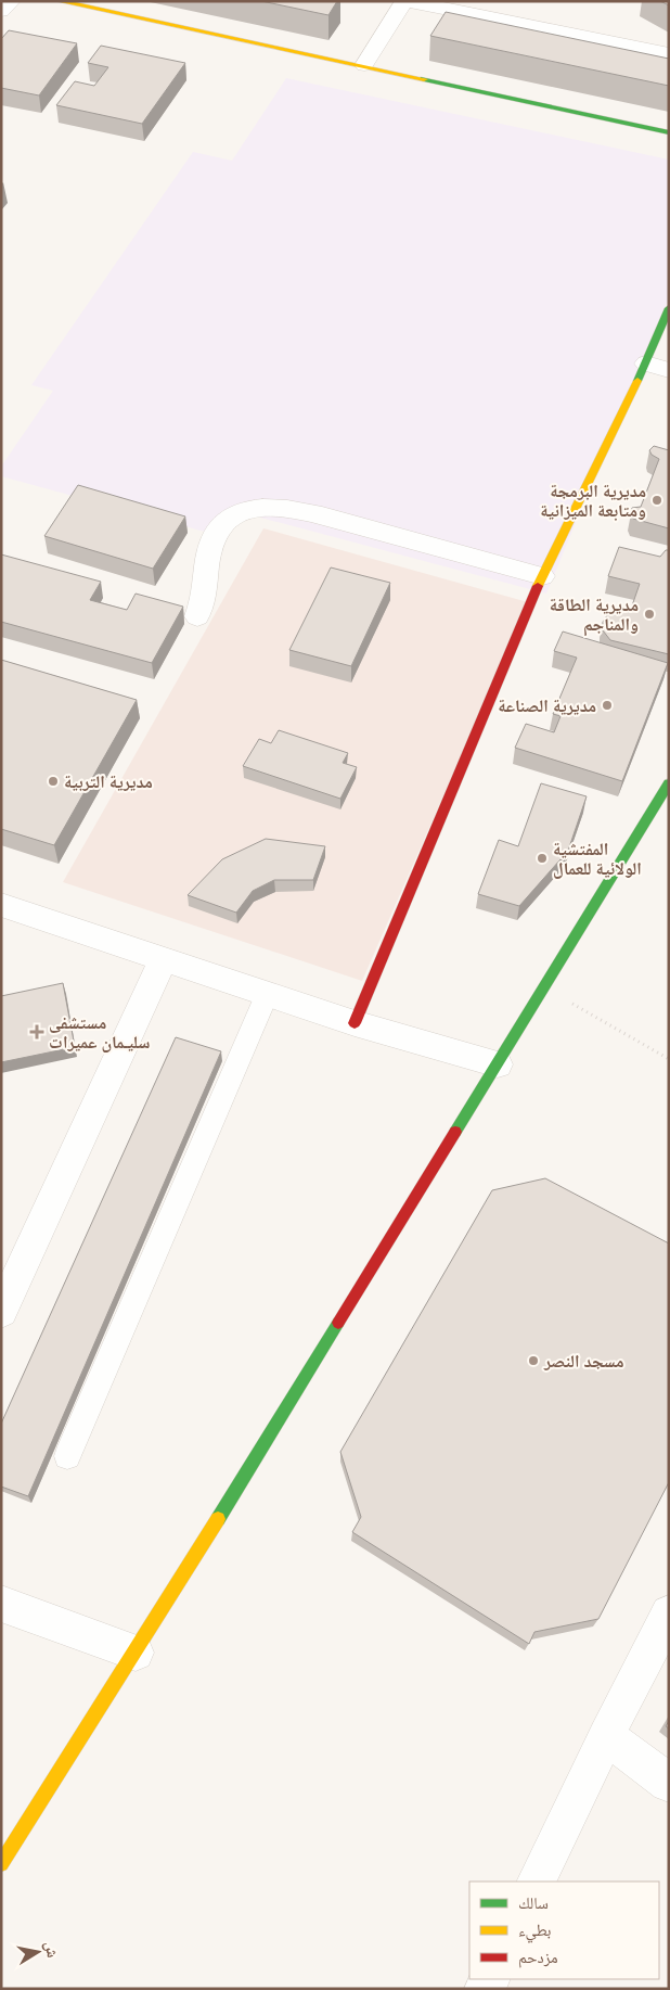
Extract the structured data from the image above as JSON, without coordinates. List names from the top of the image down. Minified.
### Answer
{"places":{"other":["مديرية البرمجة ومتابعة الميزانية","مديرية الطاقة والمناجم","مديرية الصناعة","مديرية التربية","المفتشية الولائية للعمال","مسجد النصر"],"health":["مستشفى سليـمان عميرات"]},"legend":["سالك","بطيء","مزدحم"],"north":"right"}
